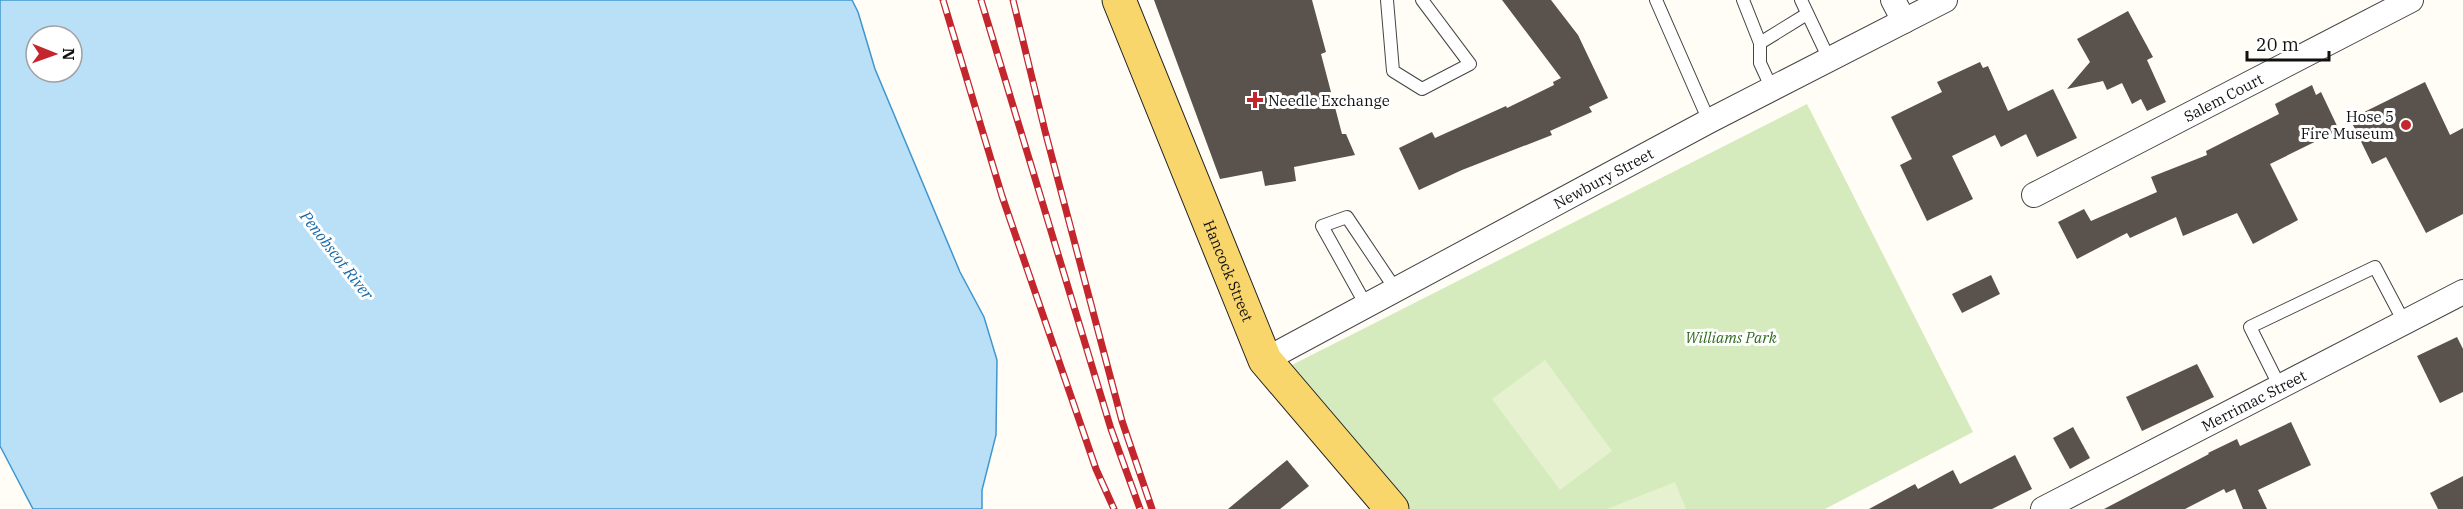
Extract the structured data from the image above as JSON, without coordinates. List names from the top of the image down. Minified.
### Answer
{"streets":{"main road":["Hancock Street"],"street":["Salem Court","Newbury Street","Merrimac Street"]},"crossings":[["Newbury Street","Hancock Street"]],"water":["Penobscot River"],"parks":["Williams Park"],"places":{"health":["Needle Exchange"],"other":["Hose 5 Fire Museum"]},"scale_bar":"20 m","north":"right"}
